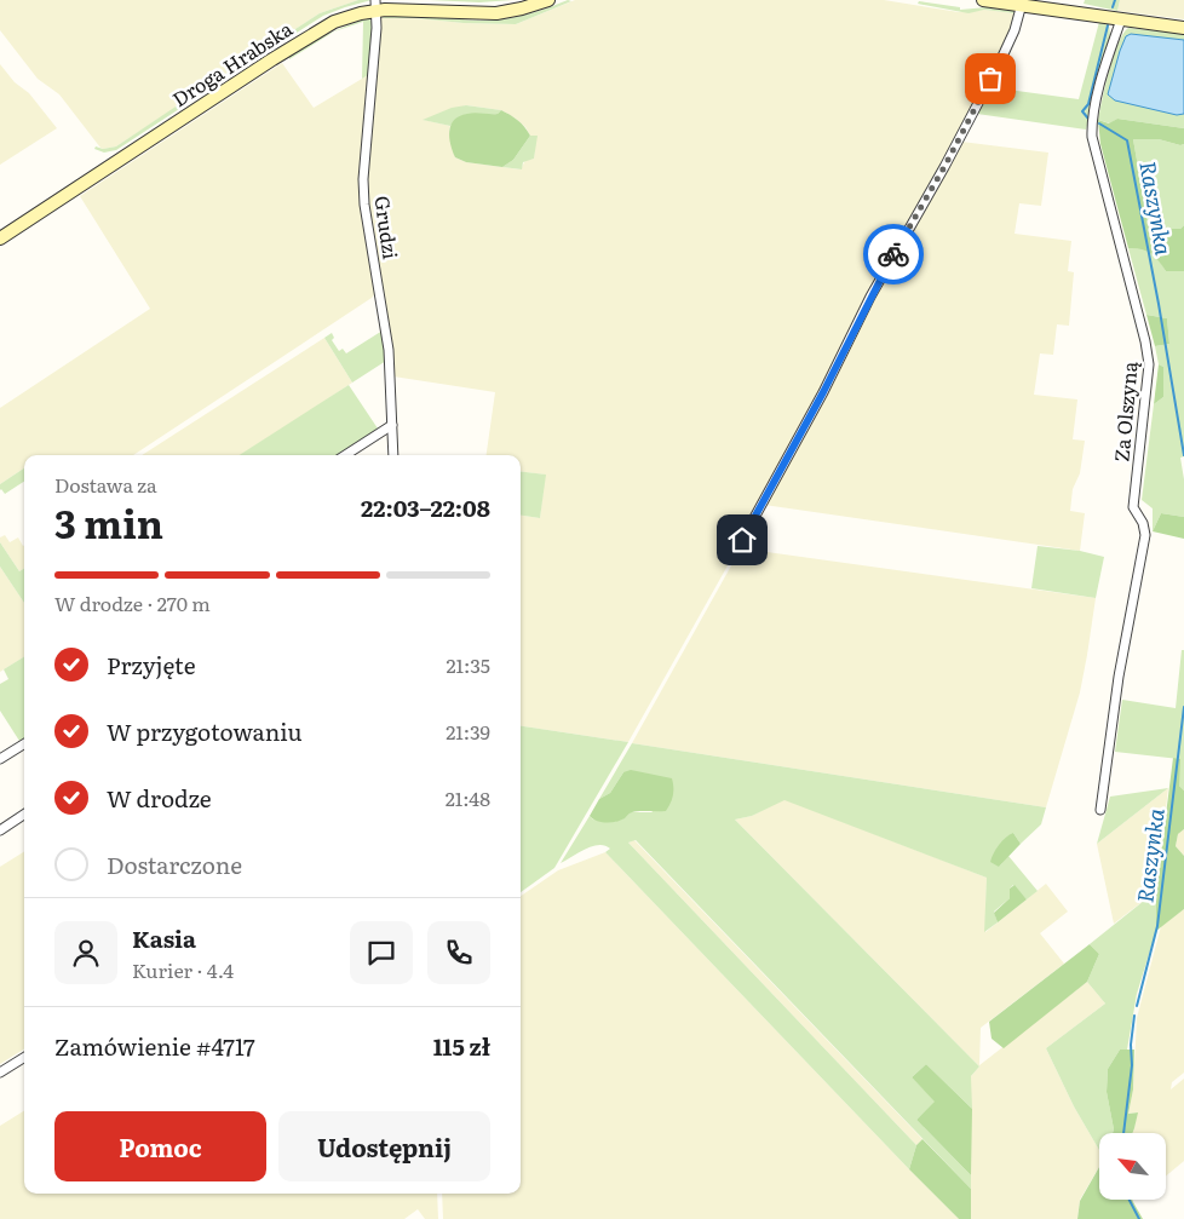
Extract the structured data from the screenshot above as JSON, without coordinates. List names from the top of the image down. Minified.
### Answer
{"streets":{"street":["Droga Hrabska","Grudzi","Za Olszyną"]},"crossings":[["Droga Hrabska","Grudzi"]],"water":["Raszynka"],"north":"top left","page":{"heading":["3 min","Dostawa za","22:03–22:08"],"panel":["Kasia","Kurier · 4.4","Zamówienie #4717","115 zł"],"bar":"W drodze · 270 m","list":[["Przyjęte","21:35"],["W przygotowaniu","21:39"],["W drodze","21:48"],"Dostarczone"],"buttons":["Pomoc","Udostępnij"]}}
